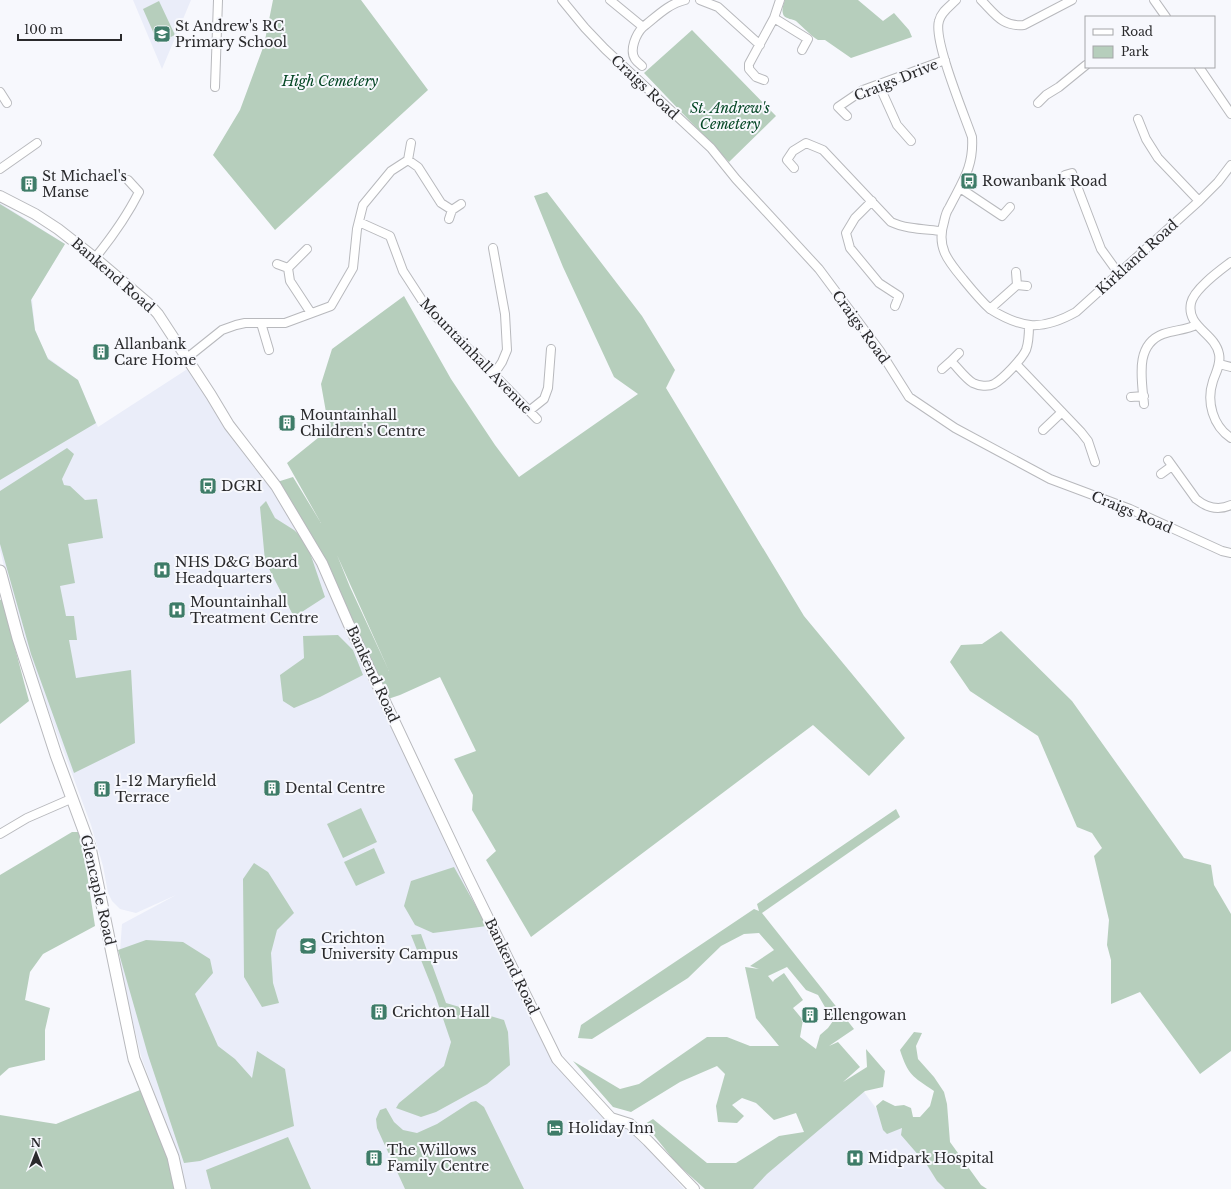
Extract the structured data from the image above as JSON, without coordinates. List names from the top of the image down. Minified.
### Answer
{"streets":{"main road":["Glencaple Road"],"street":["Craigs Drive","Craigs Road","Kirkland Road","Bankend Road","Mountainhall Avenue"]},"parks":["High Cemetery","St. Andrew's Cemetery"],"places":{"school or university":["St Andrew's RC Primary School","Crichton University Campus"],"bus stop":["Rowanbank Road","DGRI"],"building":["St Michael's Manse","Allanbank Care Home","Mountainhall Children's Centre","Dental Centre","1-12 Maryfield Terrace","Crichton Hall","Ellengowan","The Willows Family Centre"],"hospital":["NHS D&G Board Headquarters","Mountainhall Treatment Centre","Midpark Hospital"],"hotel":["Holiday Inn"]},"legend":["Road","Park"],"scale_bar":"100 m","north":"top"}
